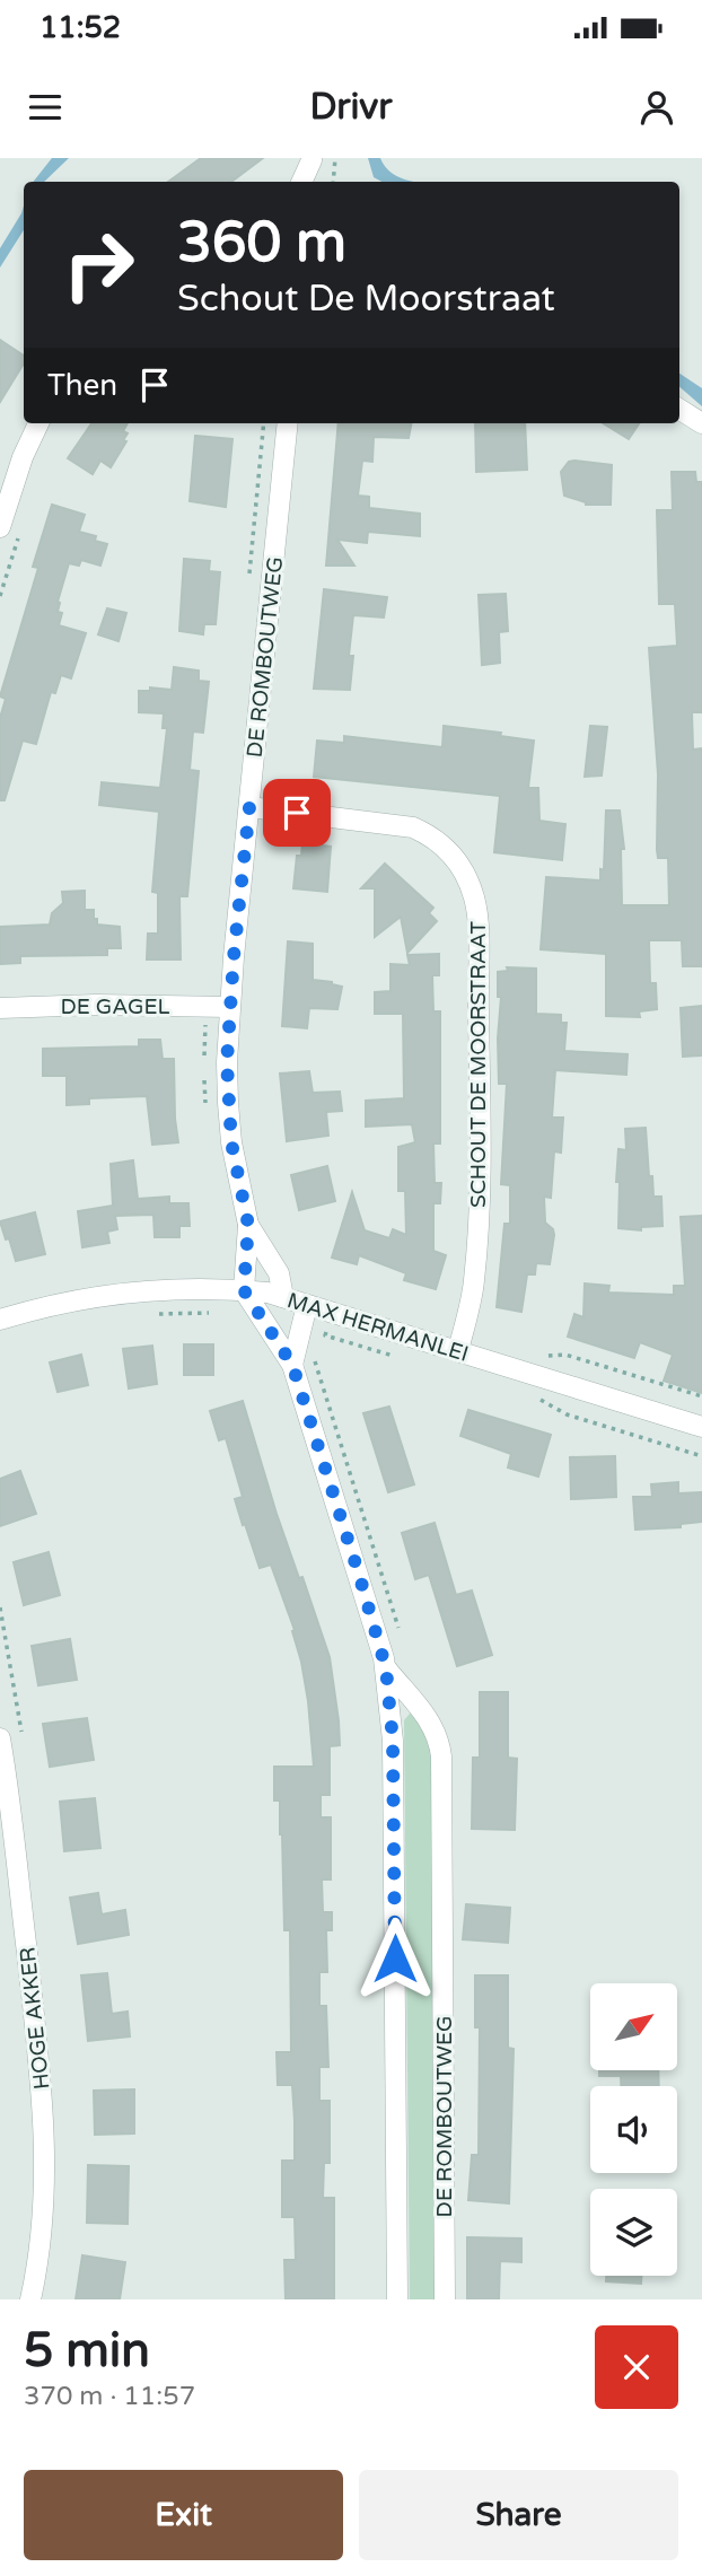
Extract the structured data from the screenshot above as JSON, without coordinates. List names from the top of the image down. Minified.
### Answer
{"streets":{"street":["DE ROMBOUTWEG","DE GAGEL","SCHOUT DE MOORSTRAAT","MAX HERMANLEI","HOGE AKKER"]},"crossings":[["DE ROMBOUTWEG","DE GAGEL"],["DE ROMBOUTWEG","SCHOUT DE MOORSTRAAT"],["DE ROMBOUTWEG","MAX HERMANLEI"],["SCHOUT DE MOORSTRAAT","MAX HERMANLEI"]],"north":"top right","page":{"status":"11:52","header":"Drivr","turn":["360 m","Schout De Moorstraat"],"then":"Then","heading":["5 min","370 m · 11:57"],"buttons":["Exit","Share"]}}
